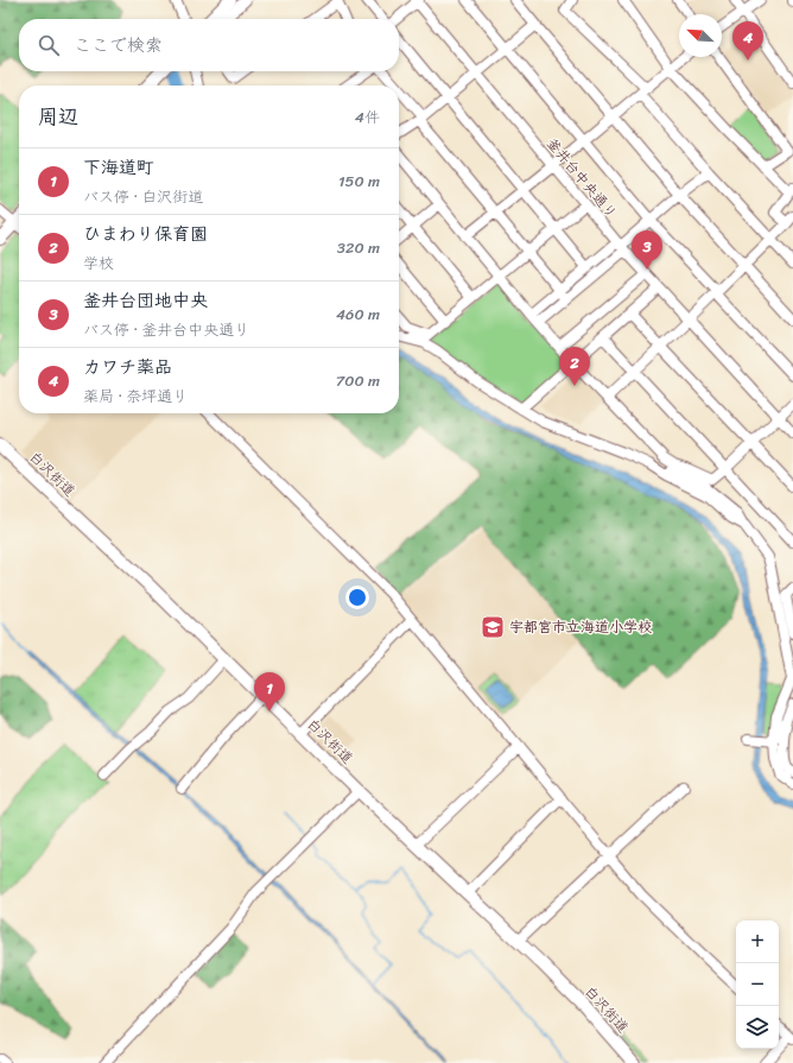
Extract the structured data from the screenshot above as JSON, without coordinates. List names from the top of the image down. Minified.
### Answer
{"streets":{"main road":["白沢街道"],"street":["釜井台中央通り"]},"places":{"school or university":["宇都宮市立海道小学校"]},"north":"top left","page":{"search":"ここで検索","pins":["4","3","2","1"],"heading":["周辺","4件"],"list":[{"mark":"1","name":"下海道町","note":"バス停 · 白沢街道","value":"150 m"},{"mark":"2","name":"ひまわり保育園","note":"学校","value":"320 m"},{"mark":"3","name":"釜井台団地中央","note":"バス停 · 釜井台中央通り","value":"460 m"},{"mark":"4","name":"カワチ薬品","note":"薬局 · 奈坪通り","value":"700 m"}],"map_buttons":["+","−"]}}
